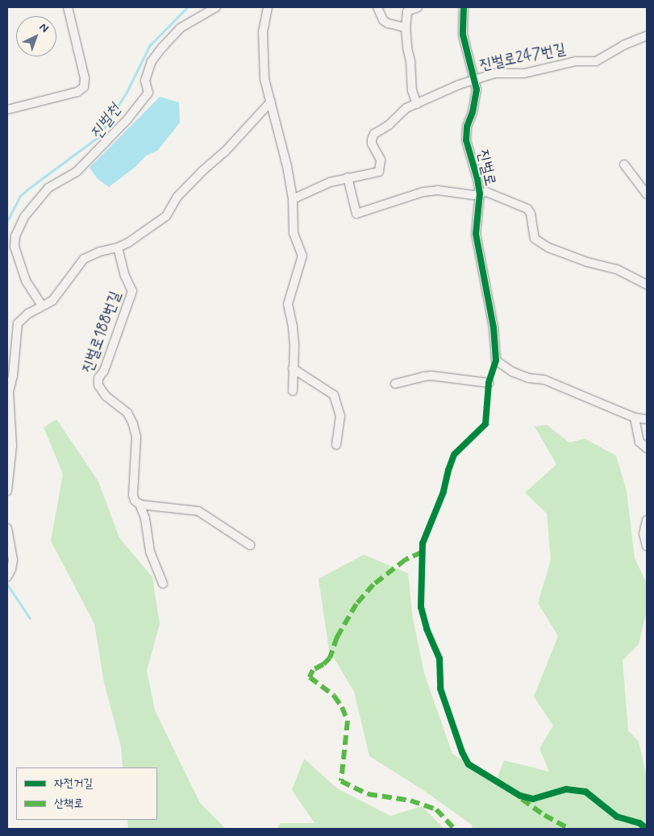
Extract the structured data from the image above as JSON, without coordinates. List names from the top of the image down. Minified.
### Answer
{"streets":{"street":["진벌로247번길","진벌로","진벌로188번길"]},"crossings":[["진벌로247번길","진벌로"]],"water":["진벌천"],"legend":["자전거길","산책로"],"north":"top right"}
